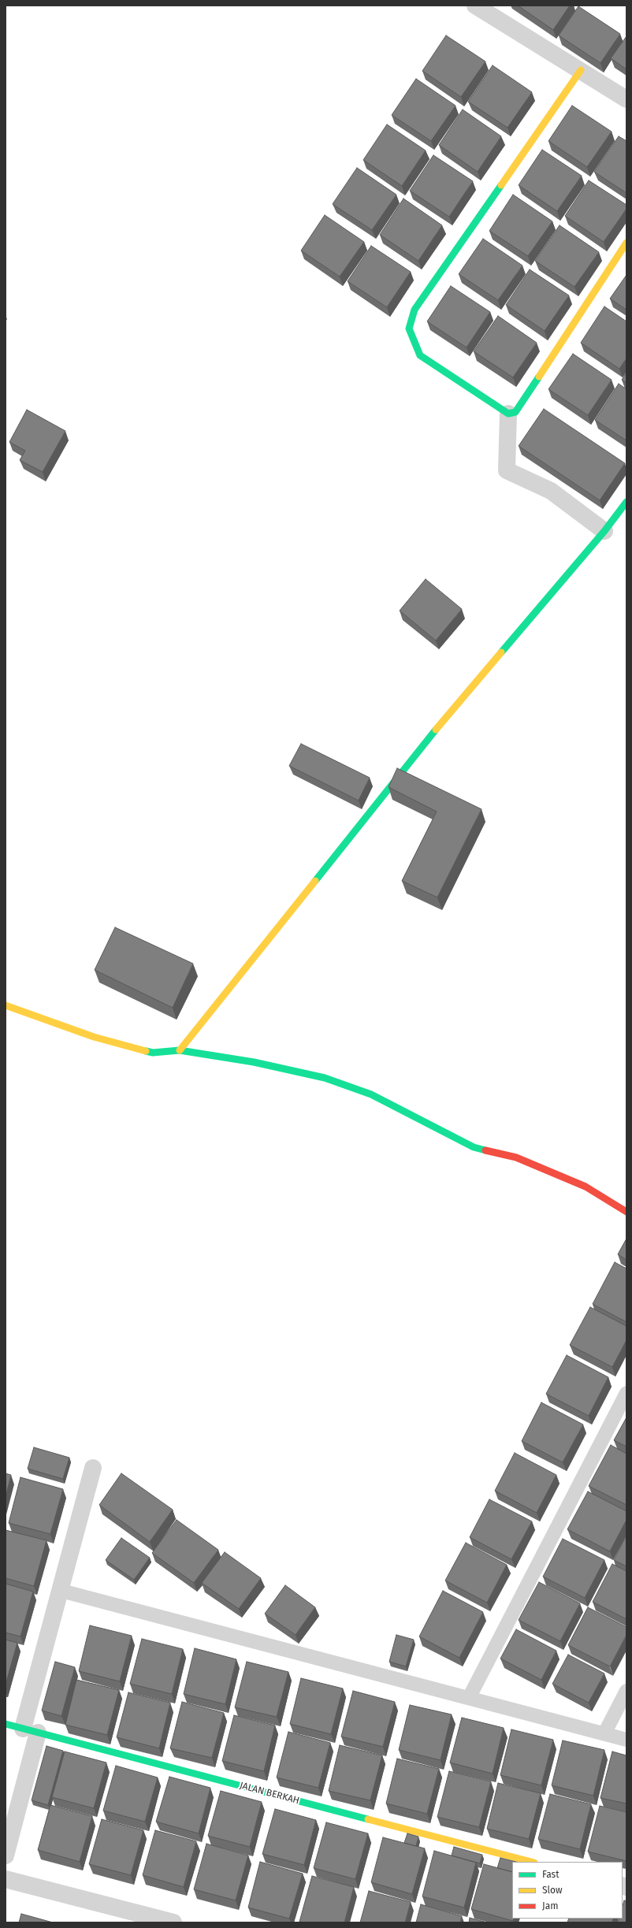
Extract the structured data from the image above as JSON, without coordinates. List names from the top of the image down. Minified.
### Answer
{"streets":{"street":["JALAN BERKAH"]},"legend":["Fast","Slow","Jam"]}
